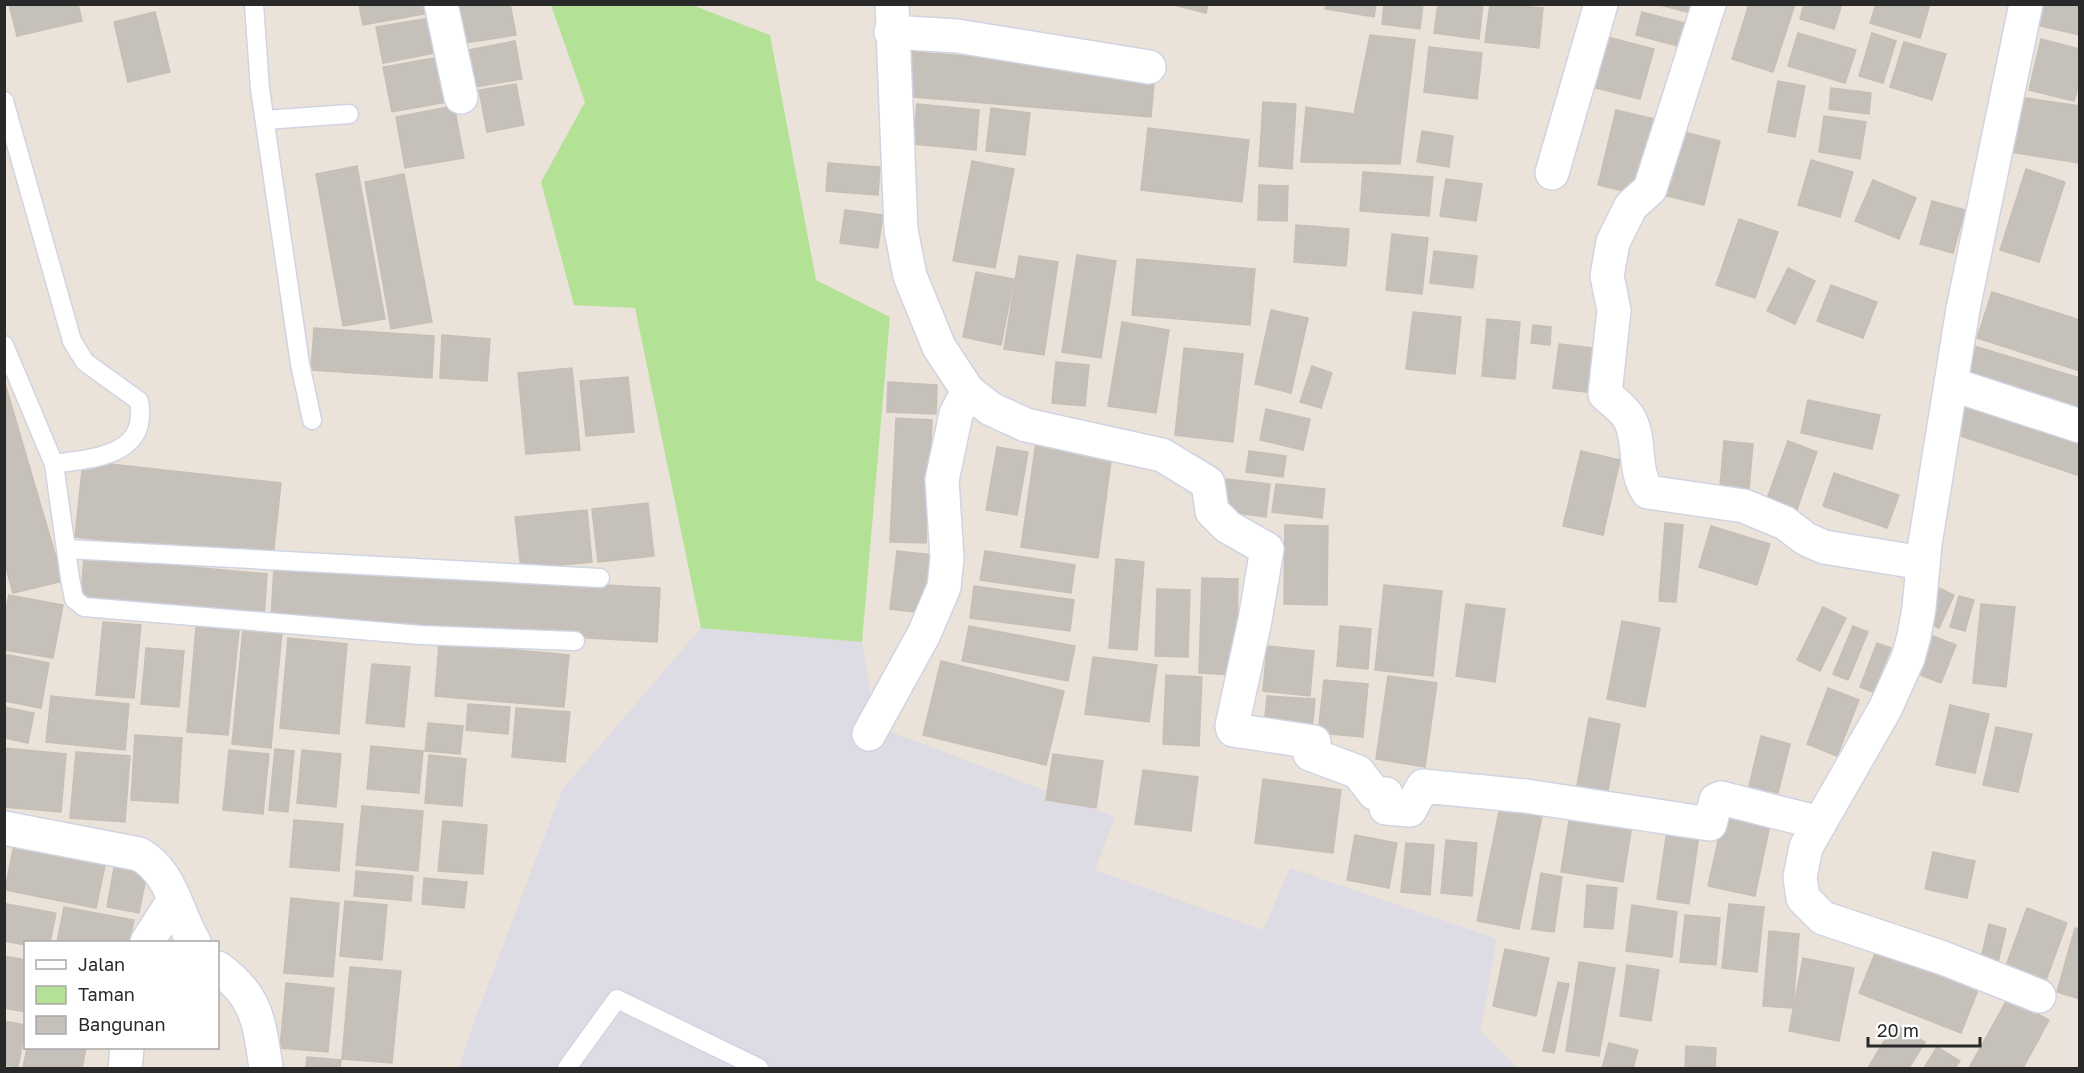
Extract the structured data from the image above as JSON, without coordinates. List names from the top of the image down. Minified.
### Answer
{"legend":["Jalan","Taman","Bangunan"],"scale_bar":"20 m"}
